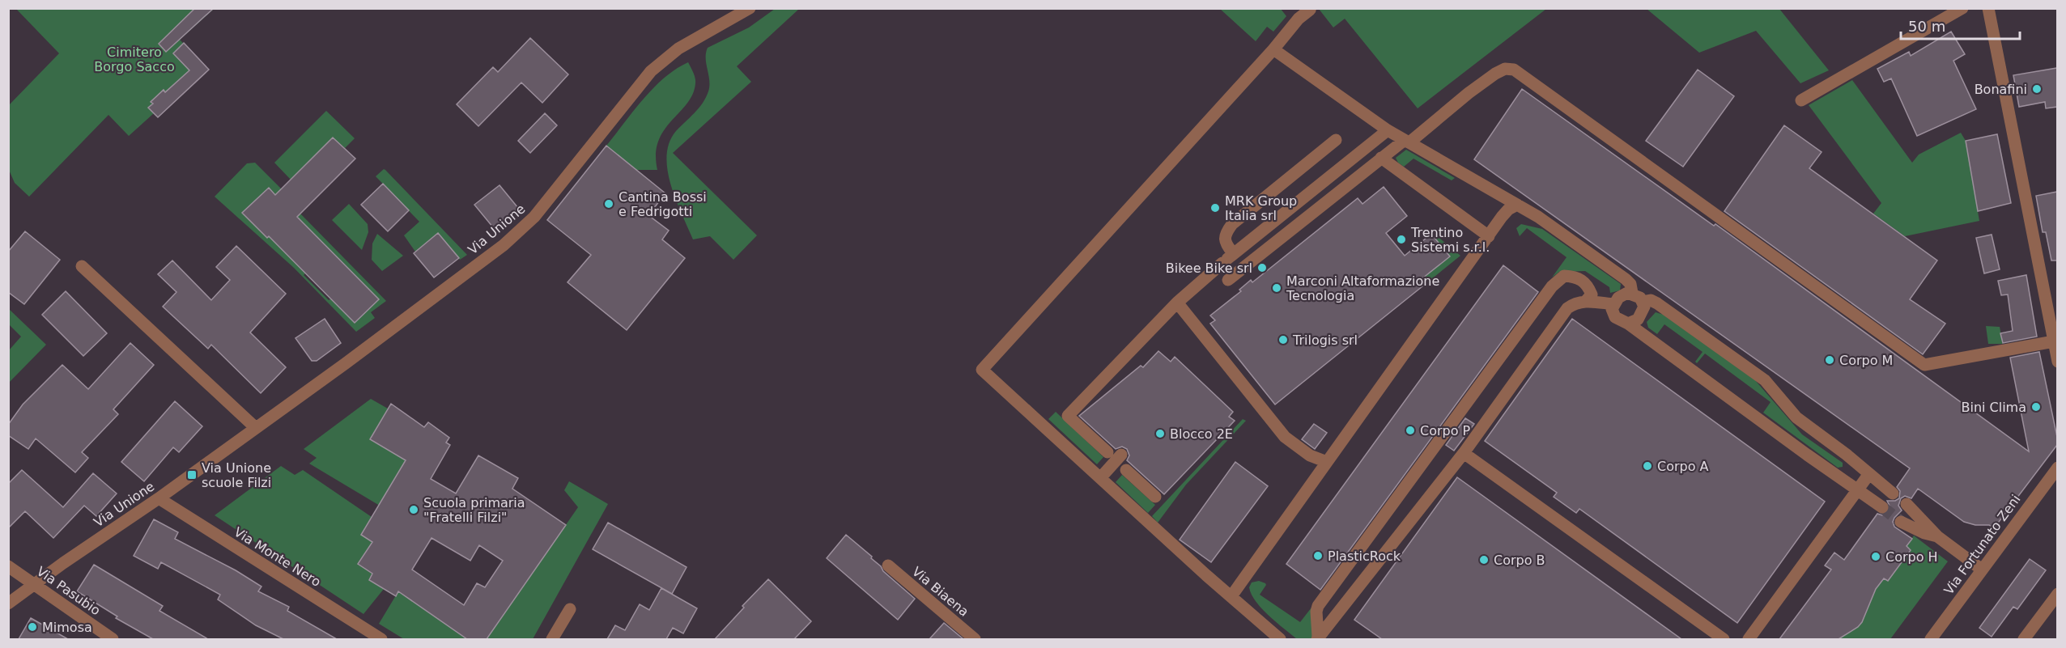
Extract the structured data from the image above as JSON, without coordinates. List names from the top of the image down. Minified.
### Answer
{"streets":{"street":["Via Unione","Via Fortunato Zeni","Via Monte Nero","Via Pasubio","Via Biaena"]},"crossings":[["Via Unione","Via Monte Nero"],["Via Unione","Via Pasubio"]],"parks":["Cimitero Borgo Sacco"],"places":{"other":["Bonafini","Cantina Bossi e Fedrigotti","MRK Group Italia srl","Trentino Sistemi s.r.l.","Bikee Bike srl","Marconi Altaformazione Tecnologia","Trilogis srl","Corpo M","Bini Clima","Corpo P","Blocco 2E","Corpo A","Scuola primaria \"Fratelli Filzi\"","PlasticRock","Corpo H","Corpo B","Mimosa"],"transit":["Via Unione scuole Filzi"]},"scale_bar":"50 m"}
